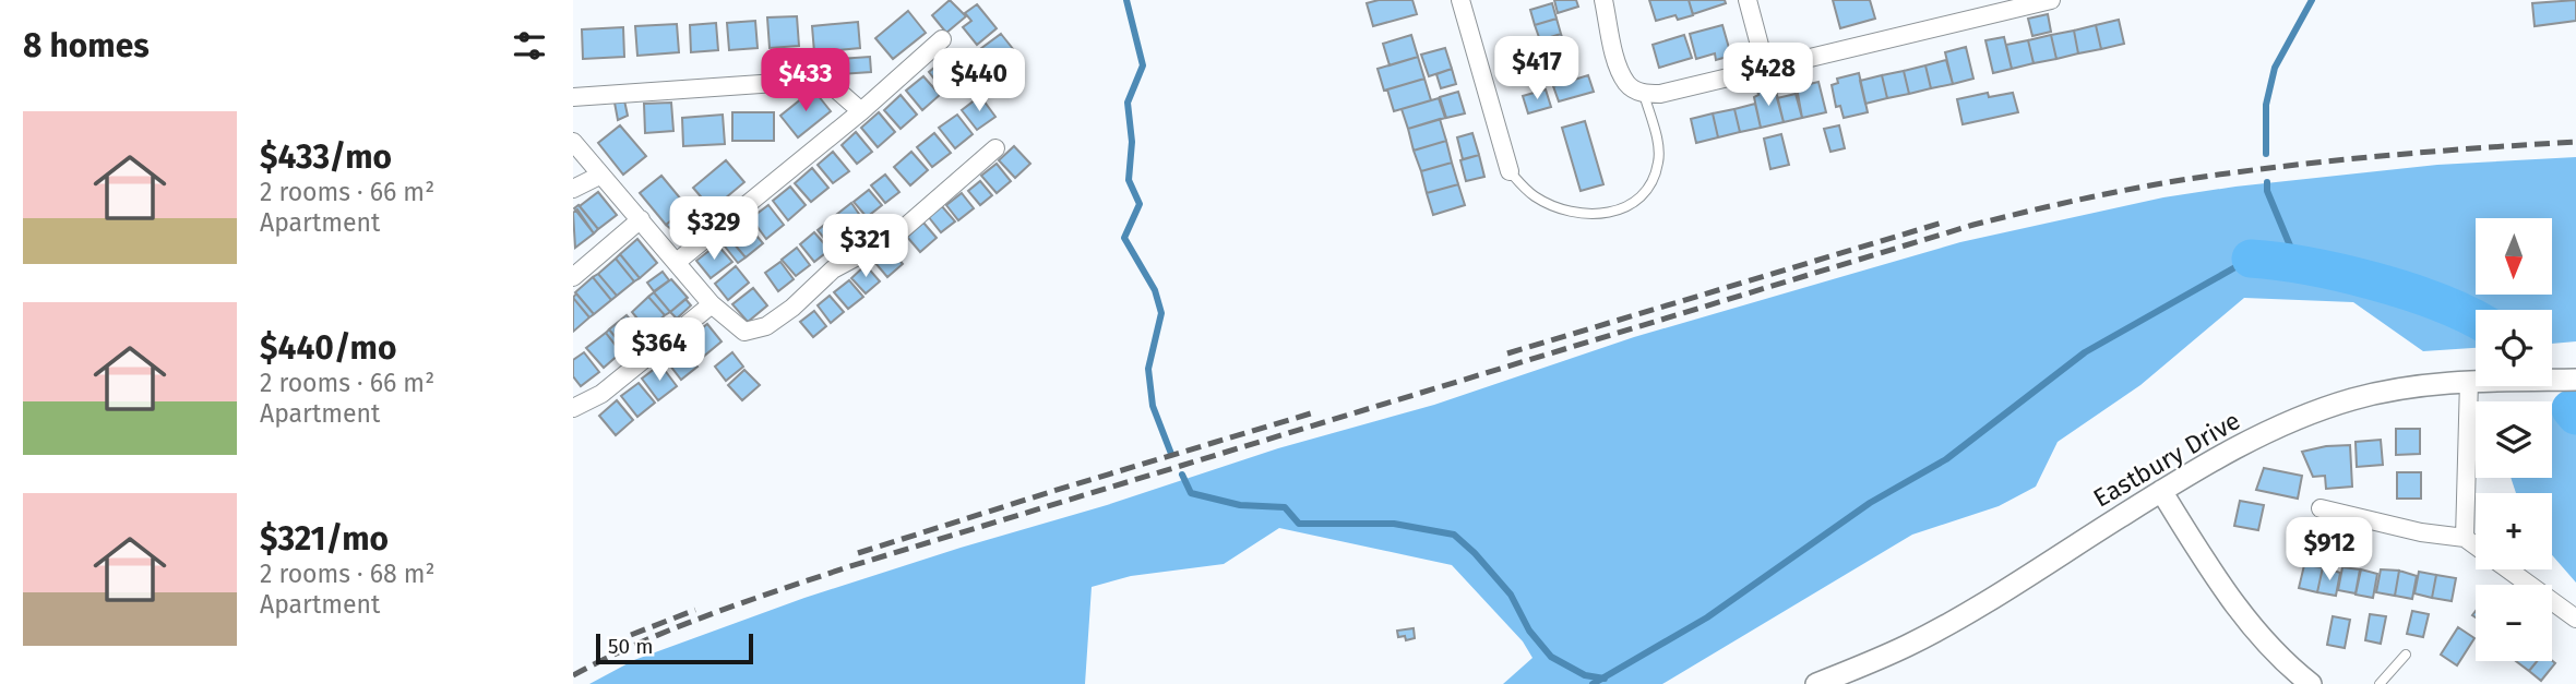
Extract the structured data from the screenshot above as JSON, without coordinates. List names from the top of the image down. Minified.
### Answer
{"streets":{"street":["Eastbury Drive"]},"scale_bar":"50 m","north":"bottom","page":{"heading":"8 homes","price":["$417","$428","$433","$440","$329","$321","$364","$912"],"list":[{"name":"$433/mo","note":"2 rooms · 66 m² · Apartment"},{"name":"$440/mo","note":"2 rooms · 66 m² · Apartment"},{"name":"$321/mo","note":"2 rooms · 68 m² · Apartment"}],"map_buttons":["+","−"],"scale":"50 m"}}
